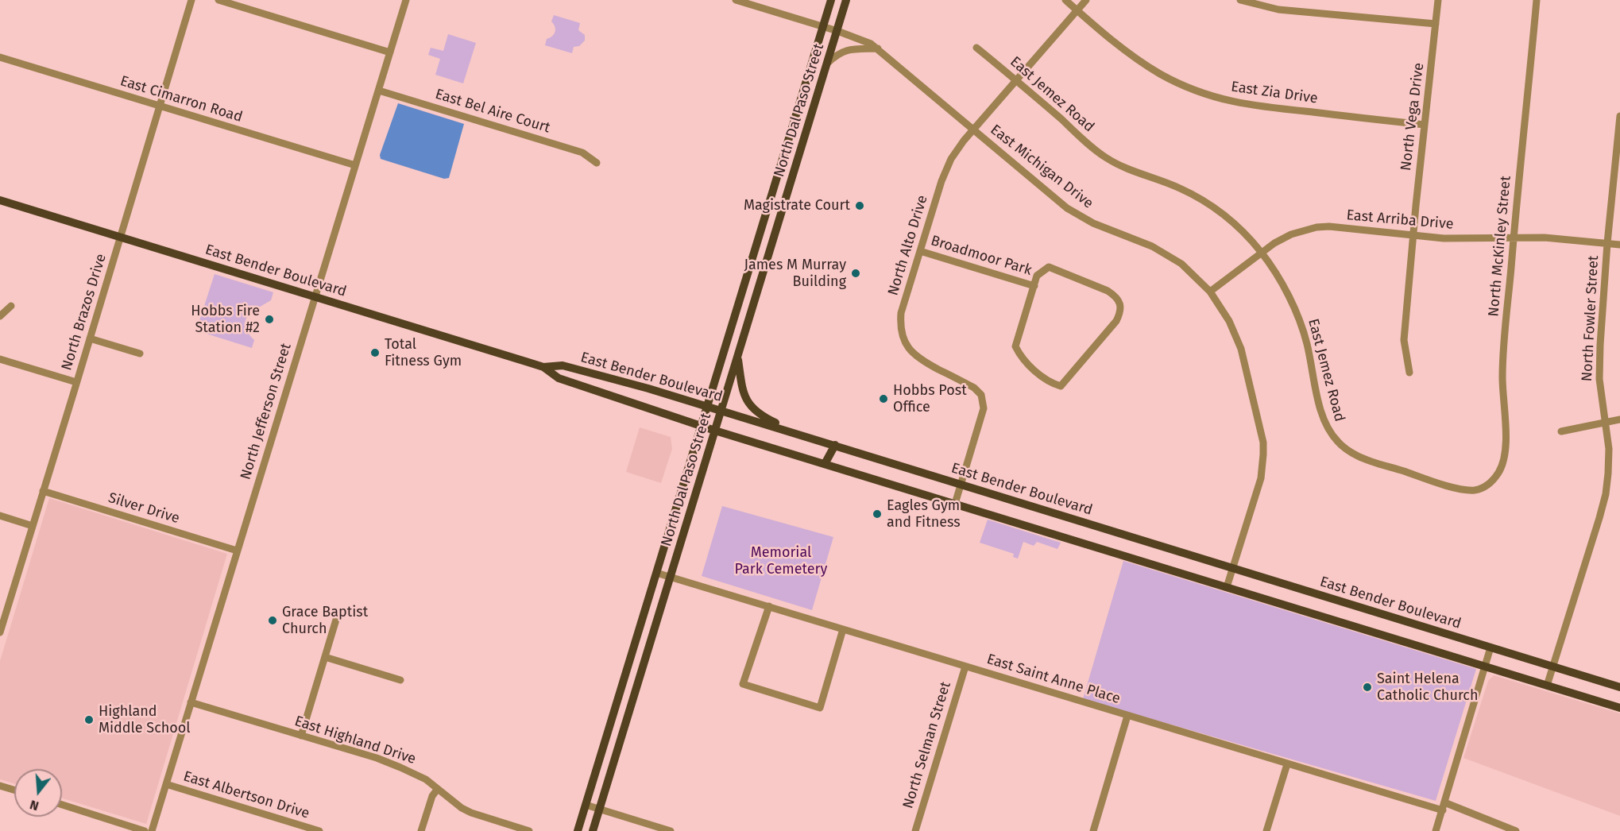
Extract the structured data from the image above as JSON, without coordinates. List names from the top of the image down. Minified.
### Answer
{"streets":{"main road":["North Dal Paso Street","East Bender Boulevard"],"street":["East Zia Drive","East Jemez Road","East Cimarron Road","East Bel Aire Court","North Vega Drive","East Michigan Drive","East Arriba Drive","North Alto Drive","North McKinley Street","Broadmoor Park","North Brazos Drive","North Fowler Street","North Jefferson Street","Silver Drive","East Saint Anne Place","East Highland Drive","North Selman Street","East Albertson Drive"]},"crossings":[["East Zia Drive","North Vega Drive"],["East Zia Drive","North Alto Drive"],["East Jemez Road","East Arriba Drive"],["East Jemez Road","North Alto Drive"],["East Jemez Road","North McKinley Street"],["East Cimarron Road","North Brazos Drive"],["East Cimarron Road","North Jefferson Street"],["North Dal Paso Street","East Michigan Drive"],["North Dal Paso Street","East Bender Boulevard"],["North Dal Paso Street","East Saint Anne Place"],["East Bel Aire Court","North Jefferson Street"],["North Vega Drive","East Arriba Drive"],["East Michigan Drive","East Arriba Drive"],["East Michigan Drive","North Alto Drive"],["East Michigan Drive","East Bender Boulevard"],["East Arriba Drive","North McKinley Street"],["East Arriba Drive","North Fowler Street"],["North Alto Drive","Broadmoor Park"],["North Alto Drive","East Bender Boulevard"],["East Bender Boulevard","North Brazos Drive"],["East Bender Boulevard","North Fowler Street"],["East Bender Boulevard","North Jefferson Street"],["North Brazos Drive","Silver Drive"],["North Jefferson Street","Silver Drive"],["North Jefferson Street","East Highland Drive"],["North Jefferson Street","East Albertson Drive"],["East Saint Anne Place","North Selman Street"]],"parks":["Memorial Park Cemetery"],"places":["Magistrate Court","James M Murray Building","Hobbs Fire Station #2","Total Fitness Gym","Hobbs Post Office","Eagles Gym and Fitness","Grace Baptist Church","Saint Helena Catholic Church","Highland Middle School"],"north":"bottom"}
